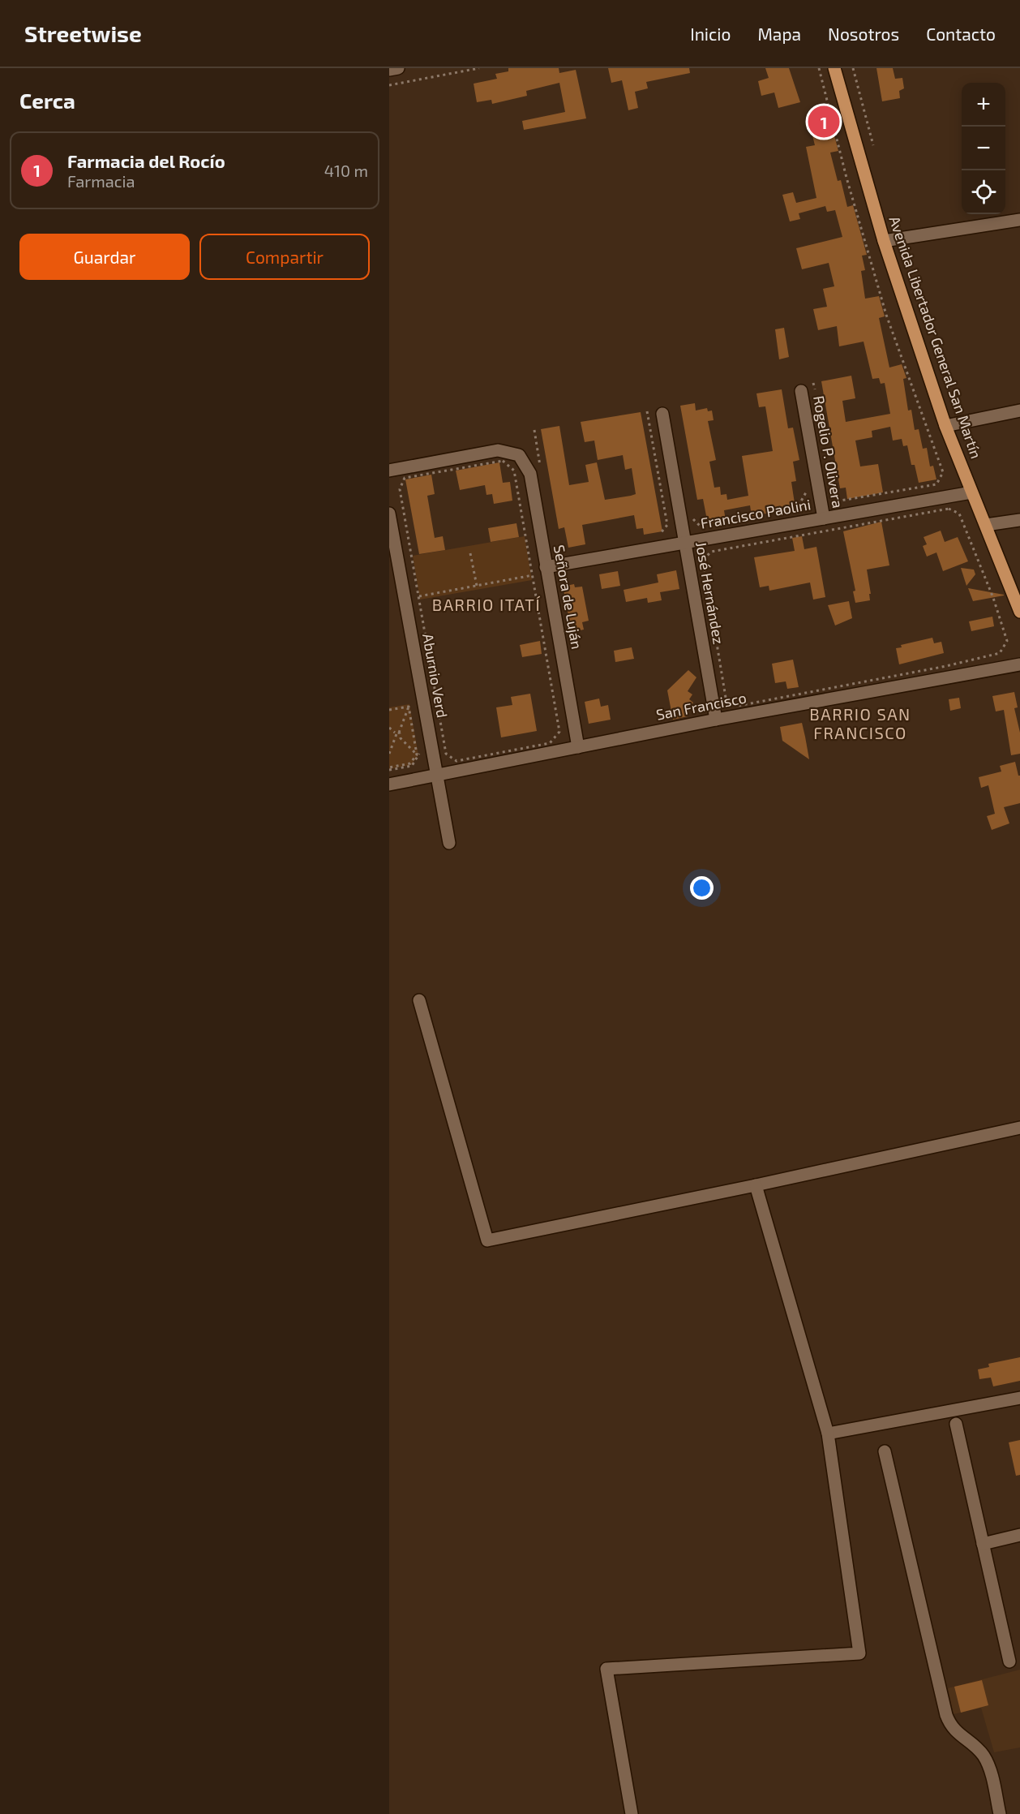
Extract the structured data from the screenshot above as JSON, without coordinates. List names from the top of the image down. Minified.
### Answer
{"streets":{"main road":["Avenida Libertador General San Martín"],"street":["Rogelio P. Olivera","Francisco Paolini","José Hernández","Señora de Luján","Aburnio Verd","San Francisco"]},"crossings":[["Avenida Libertador General San Martín","Francisco Paolini"],["Rogelio P. Olivera","Francisco Paolini"],["Francisco Paolini","José Hernández"],["Francisco Paolini","Señora de Luján"],["José Hernández","San Francisco"],["Señora de Luján","San Francisco"],["Aburnio Verd","San Francisco"]],"districts":["BARRIO ITATÍ","BARRIO SAN FRANCISCO"],"page":{"header":"Streetwise","nav":["Inicio","Mapa","Nosotros","Contacto"],"heading":"Cerca","map_buttons":["+","−"],"pins":"1","list":[{"mark":"1","name":"Farmacia del Rocío","note":"Farmacia","value":"410 m"}],"buttons":["Guardar","Compartir"]}}
